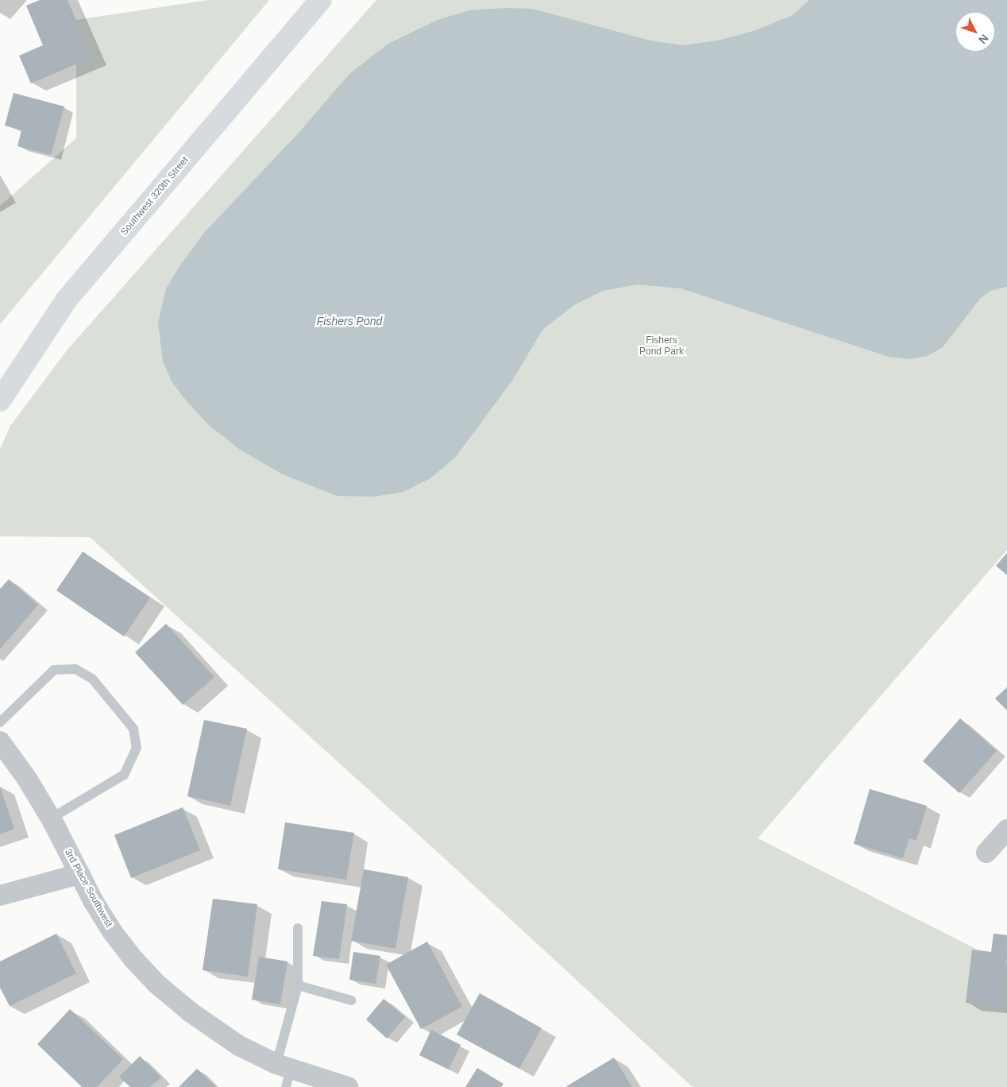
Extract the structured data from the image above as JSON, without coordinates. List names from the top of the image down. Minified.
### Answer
{"streets":{"main road":["Southwest 320th Street"],"street":["3rd Place Southwest"]},"water":["Fishers Pond"],"parks":["Fishers Pond Park"],"north":"bottom right"}
